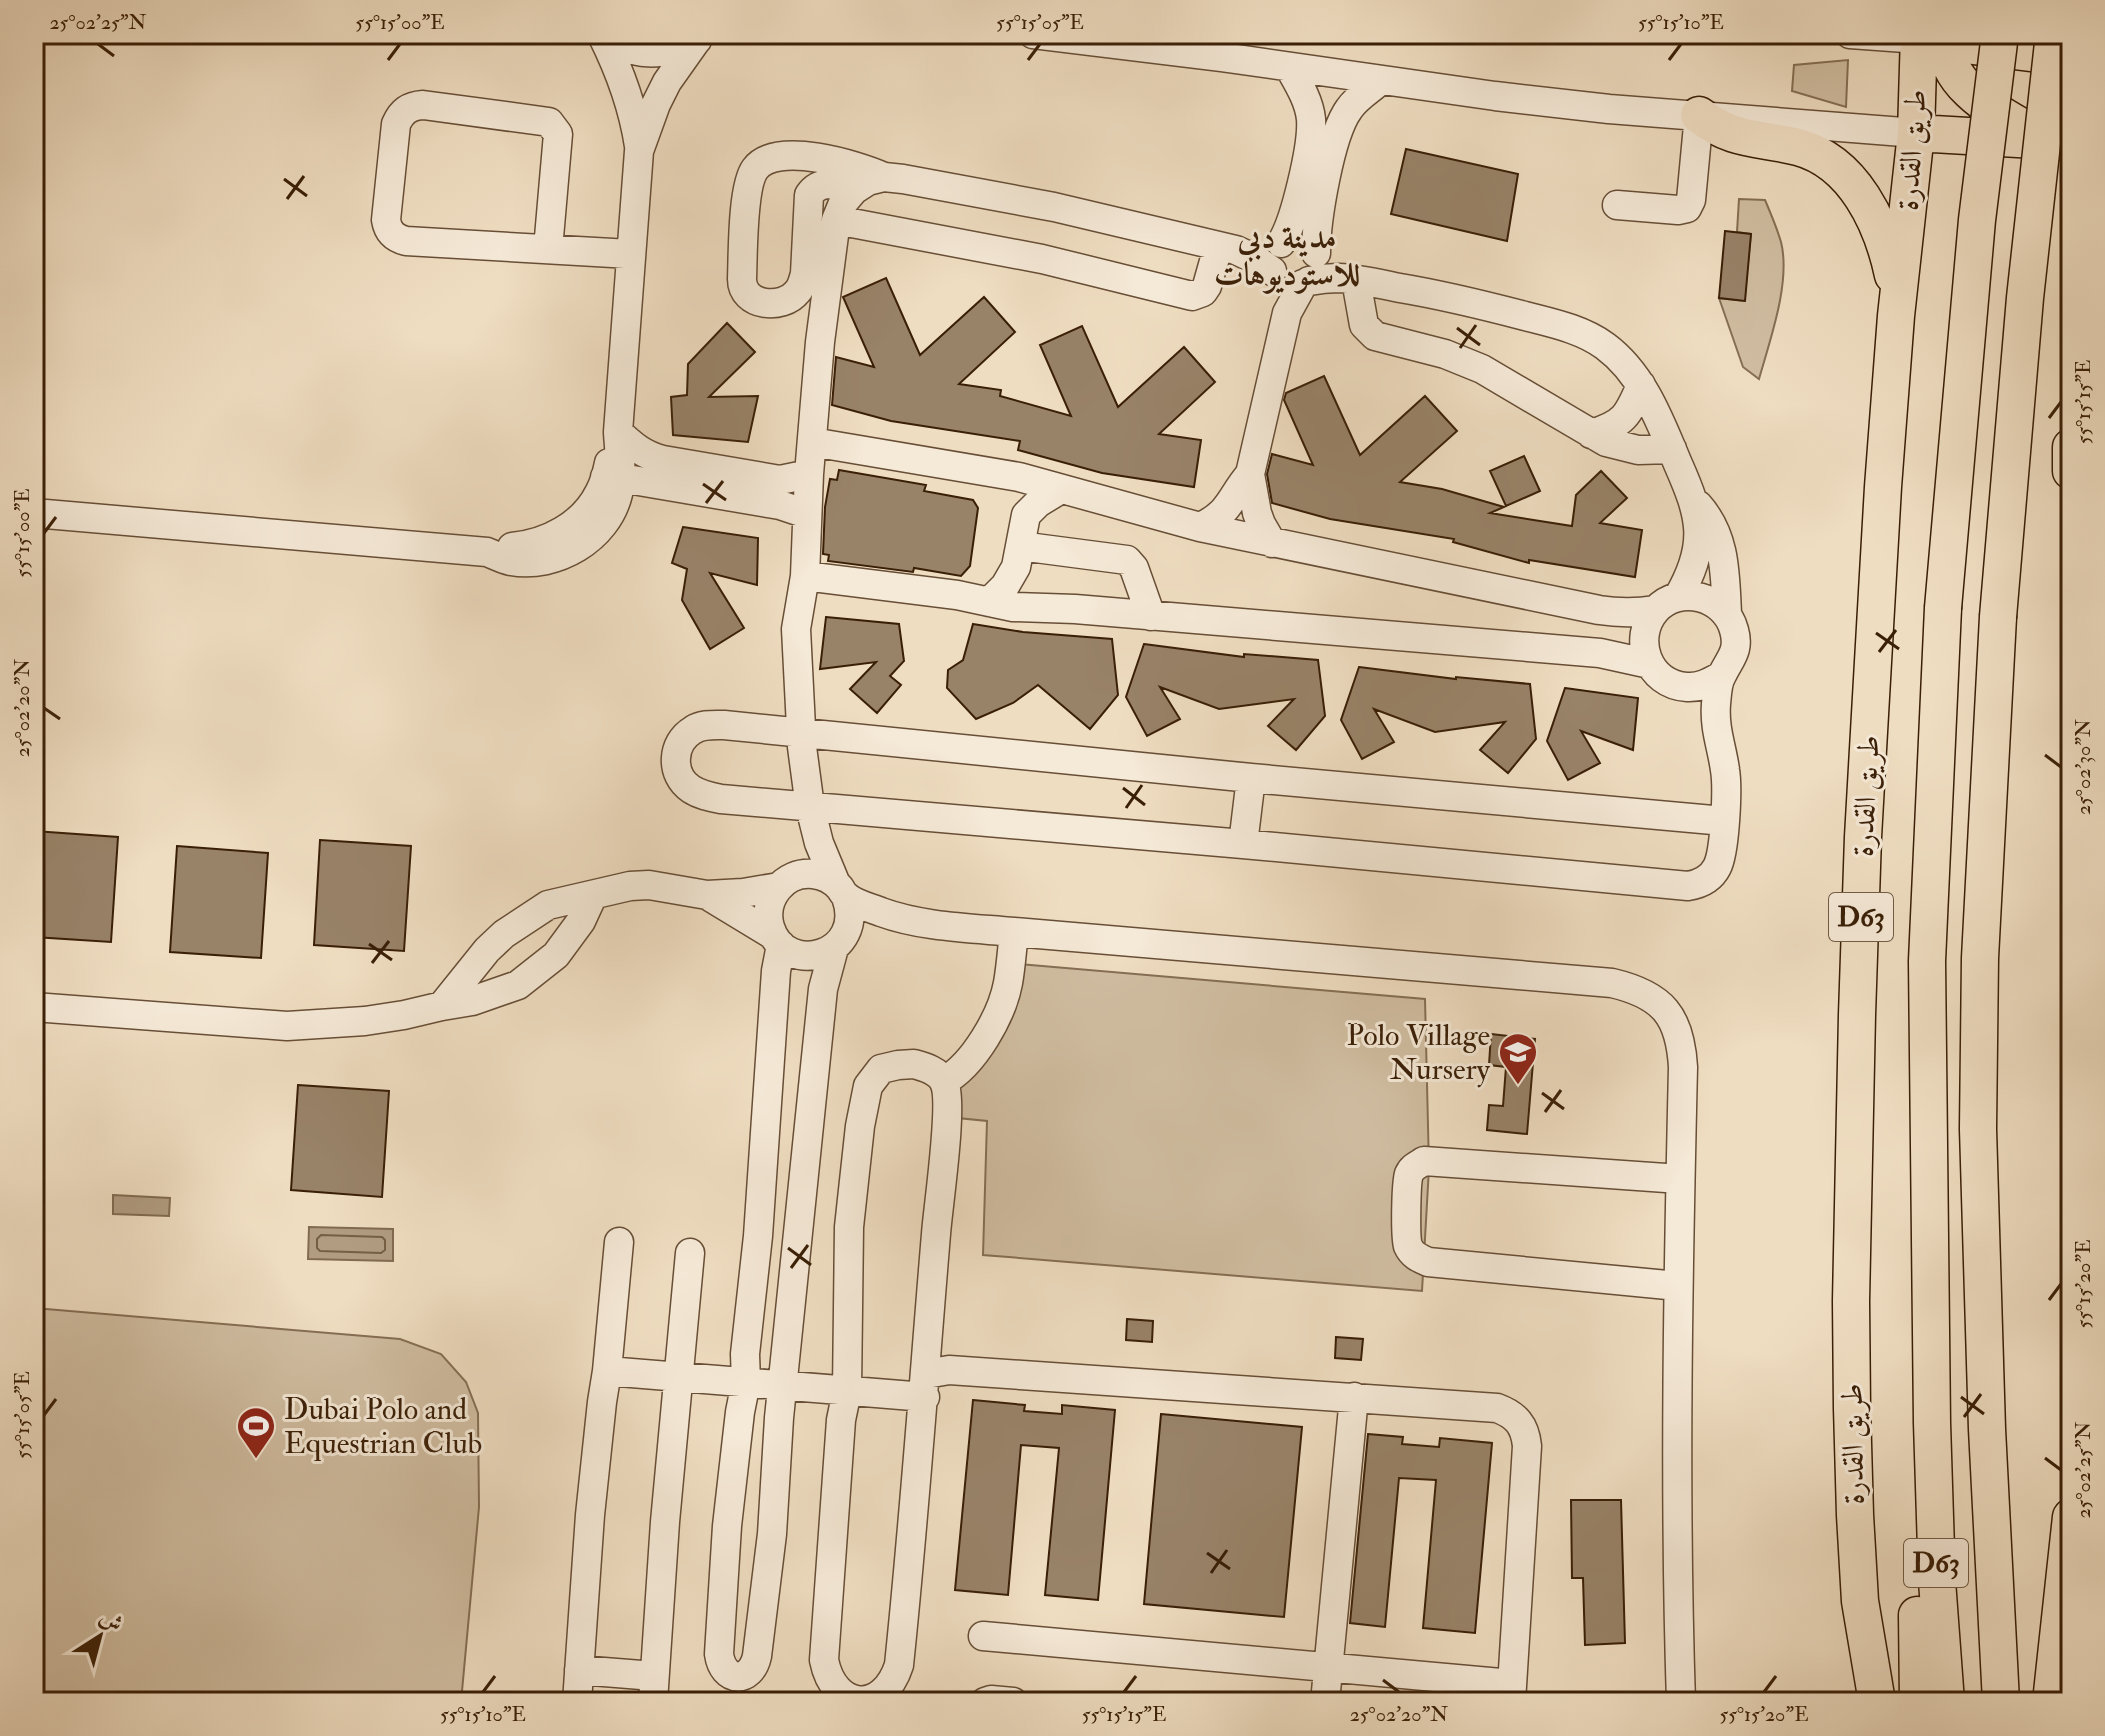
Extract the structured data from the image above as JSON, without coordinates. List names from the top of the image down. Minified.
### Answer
{"streets":{"main road":["طريق القدرة","D63"]},"districts":["مدينة دبي للاستوديوهات"],"places":{"school or university":["Polo Village Nursery"],"sports":["Dubai Polo and Equestrian Club"]},"north":"top right","coordinates":["25°02'25\"N","55°15'00\"E","55°15'05\"E","55°15'10\"E","55°15'15\"E","25°02'20\"N","25°02'30\"N","55°15'20\"E"]}
